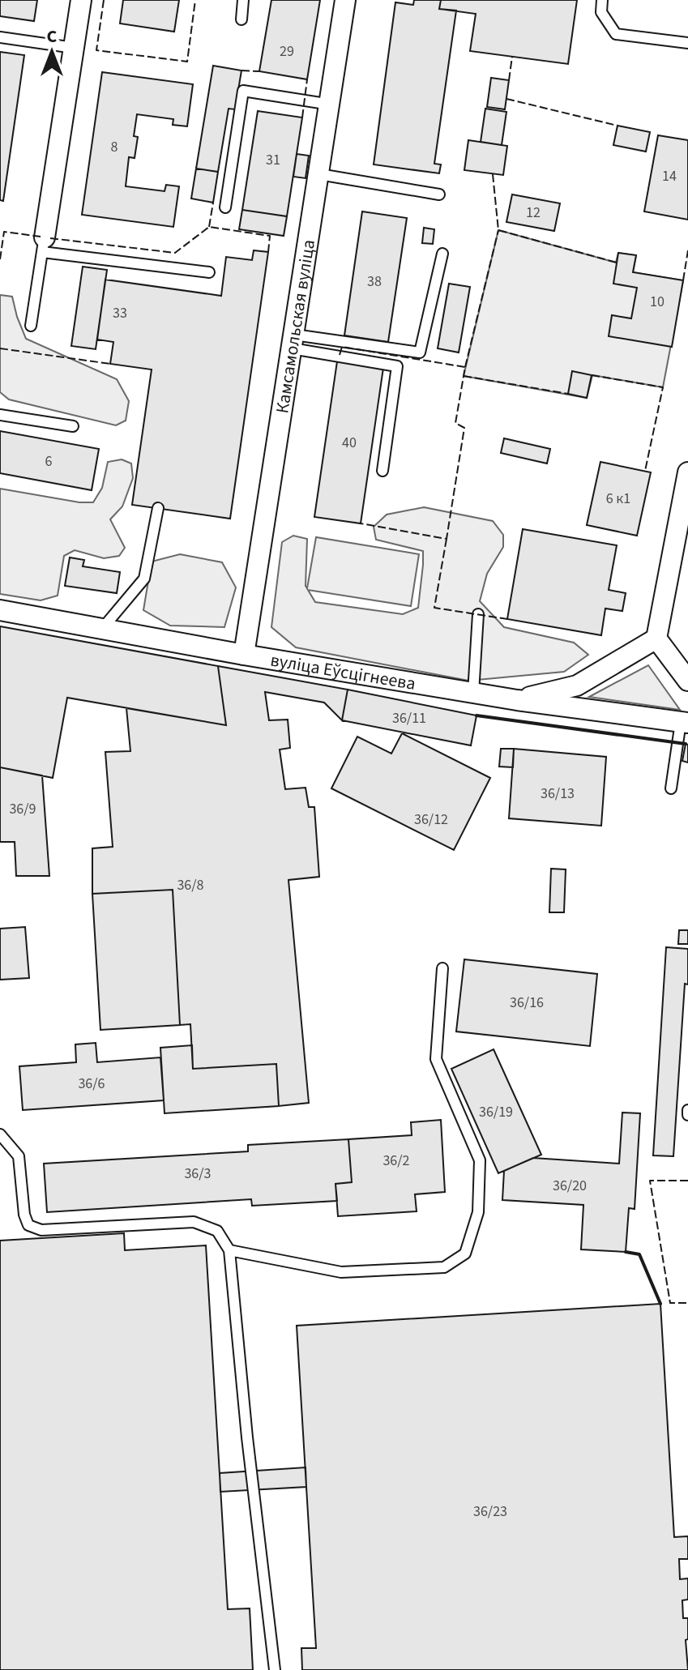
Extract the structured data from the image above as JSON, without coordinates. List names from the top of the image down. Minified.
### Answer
{"streets":{"street":["Камсамольская вуліца","вуліца Еўсцігнеева"]},"crossings":[["Камсамольская вуліца","вуліца Еўсцігнеева"]],"house_numbers":["29","8","31","14","12","38","10","33","40","6","6 к1","36/11","36/13","36/9","36/12","36/8","36/16","36/6","36/19","36/2","36/3","36/20","36/23"],"north":"top"}
